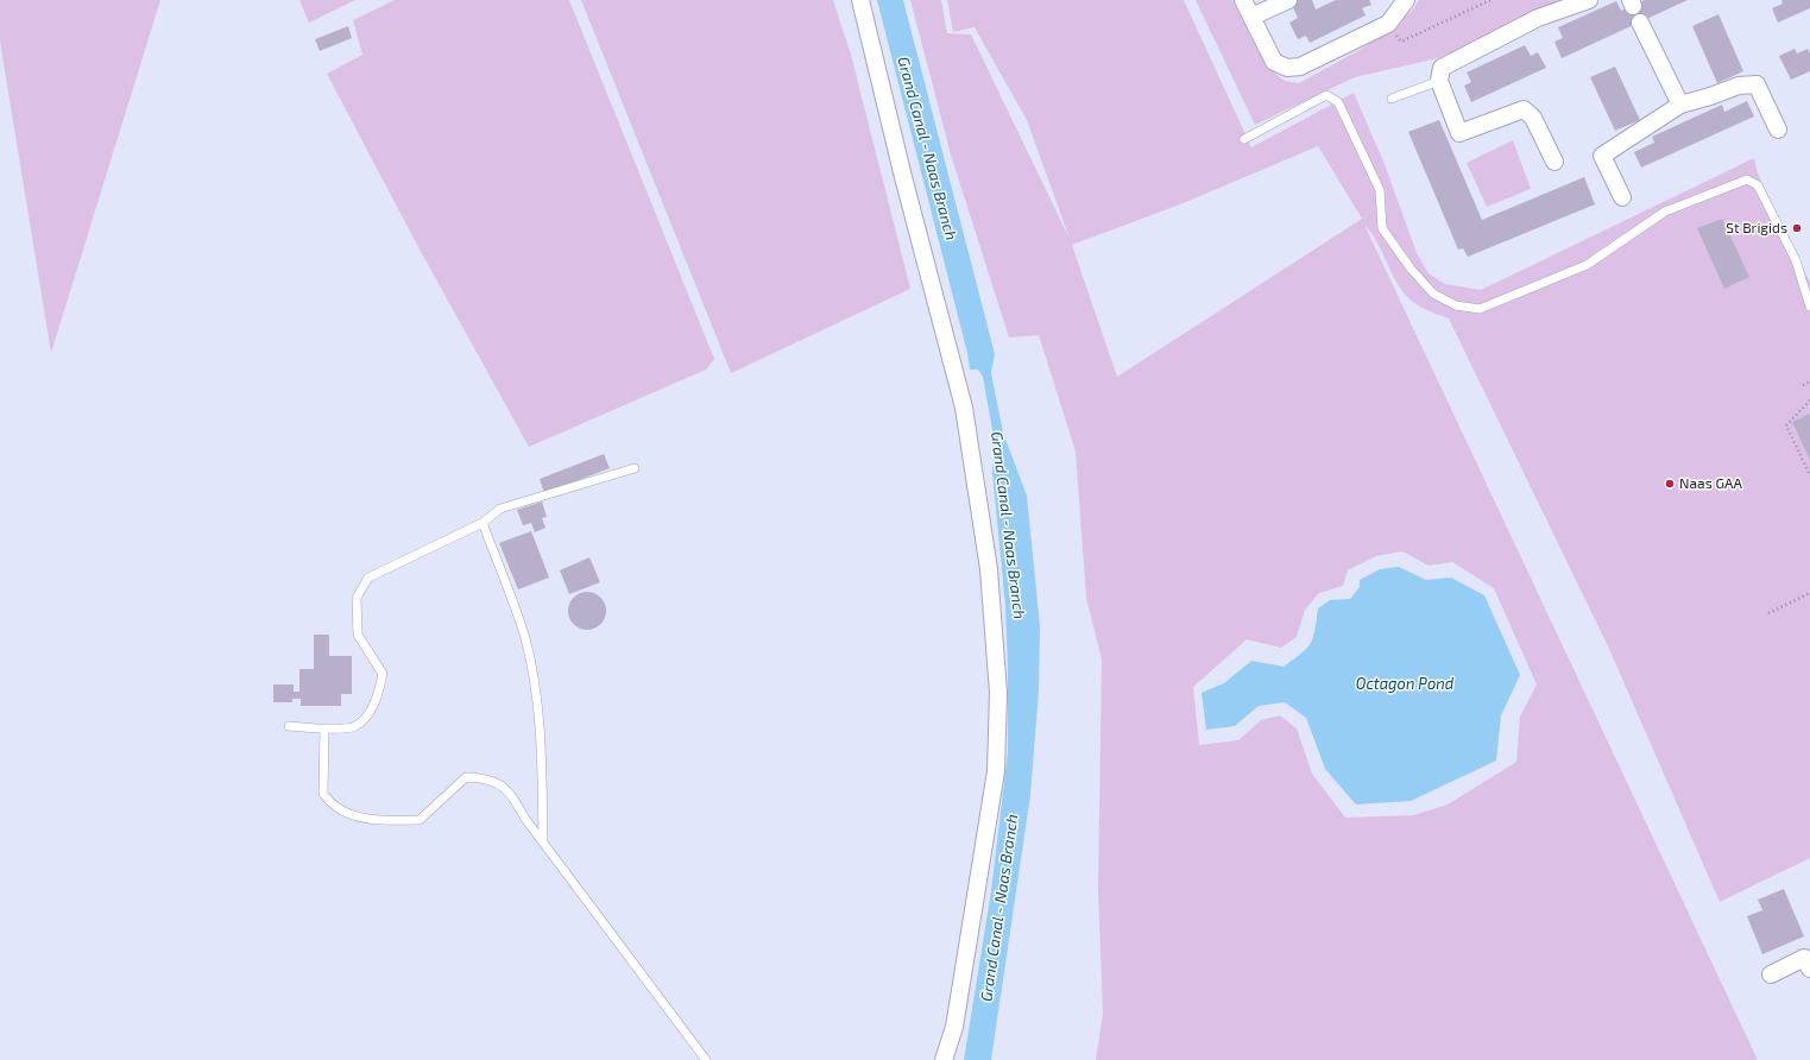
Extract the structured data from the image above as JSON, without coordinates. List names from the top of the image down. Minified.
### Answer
{"water":["Grand Canal - Naas Branch","Octagon Pond"],"places":["St Brigids","Naas GAA"]}
